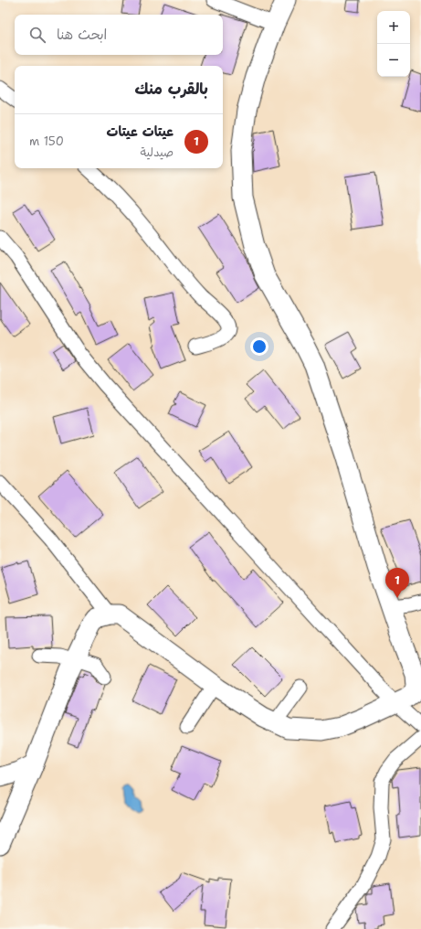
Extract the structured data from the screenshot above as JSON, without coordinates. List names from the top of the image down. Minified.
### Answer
{"page":{"map_buttons":["+","−"],"search":"ابحث هنا","heading":"بالقرب منك","list":[{"mark":"1","name":"عيتات عيتات","note":"صيدلية","value":"150 m"}],"pins":"1"}}
